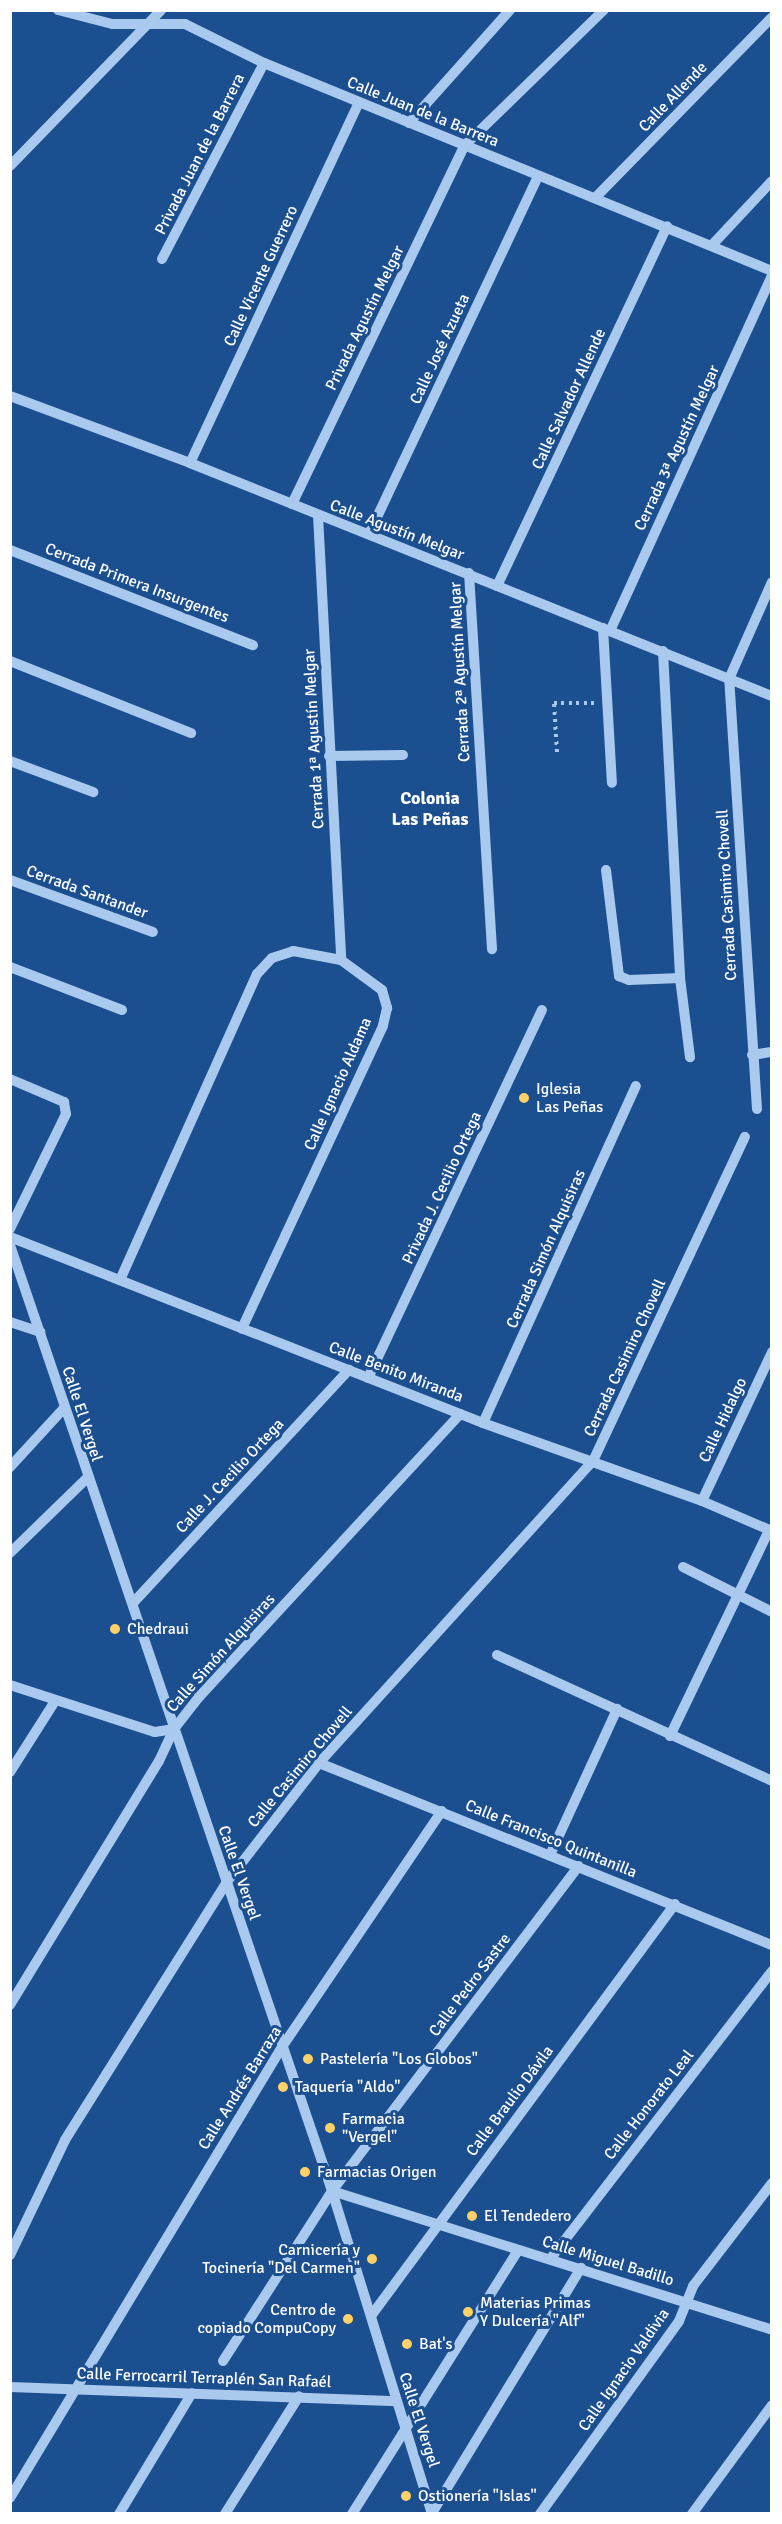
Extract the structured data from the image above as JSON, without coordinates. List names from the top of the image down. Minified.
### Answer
{"streets":{"street":["Calle Allende","Calle Juan de la Barrera","Privada Juan de la Barrera","Calle Vicente Guerrero","Privada Agustín Melgar","Calle José Azueta","Calle Salvador Allende","Cerrada 3ª Agustín Melgar","Calle Agustín Melgar","Cerrada Primera Insurgentes","Cerrada 2ª Agustín Melgar","Cerrada 1ª Agustín Melgar","Cerrada Santander","Cerrada Casimiro Chovell","Calle Ignacio Aldama","Privada J. Cecilio Ortega","Cerrada Simón Alquisiras","Calle Benito Miranda","Calle El Vergel","Calle Hidalgo","Calle J. Cecilio Ortega","Calle Simón Alquisiras","Calle Casimiro Chovell","Calle Francisco Quintanilla","Calle Pedro Sastre","Calle Andrés Barraza","Calle Braulio Dávila","Calle Honorato Leal","Calle Miguel Badillo","Calle Ignacio Valdivia","Calle Ferrocarril Terraplén San Rafaél"]},"crossings":[["Calle Allende","Calle Juan de la Barrera"],["Calle Juan de la Barrera","Privada Juan de la Barrera"],["Calle Juan de la Barrera","Calle Vicente Guerrero"],["Calle Juan de la Barrera","Privada Agustín Melgar"],["Calle Juan de la Barrera","Calle José Azueta"],["Calle Juan de la Barrera","Calle Salvador Allende"],["Calle Vicente Guerrero","Calle Agustín Melgar"],["Privada Agustín Melgar","Calle Agustín Melgar"],["Calle José Azueta","Calle Agustín Melgar"],["Calle Salvador Allende","Calle Agustín Melgar"],["Cerrada 3ª Agustín Melgar","Calle Agustín Melgar"],["Calle Agustín Melgar","Cerrada 2ª Agustín Melgar"],["Calle Agustín Melgar","Cerrada 1ª Agustín Melgar"],["Calle Agustín Melgar","Cerrada Casimiro Chovell"],["Cerrada 1ª Agustín Melgar","Calle Ignacio Aldama"],["Cerrada Casimiro Chovell","Calle Benito Miranda"],["Cerrada Casimiro Chovell","Calle Casimiro Chovell"],["Calle Ignacio Aldama","Calle Benito Miranda"],["Privada J. Cecilio Ortega","Calle Benito Miranda"],["Cerrada Simón Alquisiras","Calle Benito Miranda"],["Calle Benito Miranda","Calle Hidalgo"],["Calle Benito Miranda","Calle J. Cecilio Ortega"],["Calle Benito Miranda","Calle Simón Alquisiras"],["Calle Benito Miranda","Calle Casimiro Chovell"],["Calle El Vergel","Calle J. Cecilio Ortega"],["Calle El Vergel","Calle Simón Alquisiras"],["Calle El Vergel","Calle Casimiro Chovell"],["Calle El Vergel","Calle Pedro Sastre"],["Calle El Vergel","Calle Andrés Barraza"],["Calle El Vergel","Calle Braulio Dávila"],["Calle El Vergel","Calle Miguel Badillo"],["Calle El Vergel","Calle Ferrocarril Terraplén San Rafaél"],["Calle Casimiro Chovell","Calle Francisco Quintanilla"],["Calle Francisco Quintanilla","Calle Pedro Sastre"],["Calle Francisco Quintanilla","Calle Andrés Barraza"],["Calle Francisco Quintanilla","Calle Braulio Dávila"],["Calle Pedro Sastre","Calle Miguel Badillo"],["Calle Andrés Barraza","Calle Ferrocarril Terraplén San Rafaél"],["Calle Braulio Dávila","Calle Miguel Badillo"],["Calle Honorato Leal","Calle Miguel Badillo"],["Calle Miguel Badillo","Calle Ignacio Valdivia"]],"districts":["Colonia Las Peñas"],"places":["Iglesia Las Peñas","Chedraui","Pastelería \"Los Globos\"","Taquería \"Aldo\"","Farmacia \"Vergel\"","Farmacias Origen","El Tendedero","Carnicería y Tocinería \"Del Carmen\"","Materias Primas Y Dulcería \"Alf\"","Centro de copiado CompuCopy","Bat's","Ostionería \"Islas\""]}
